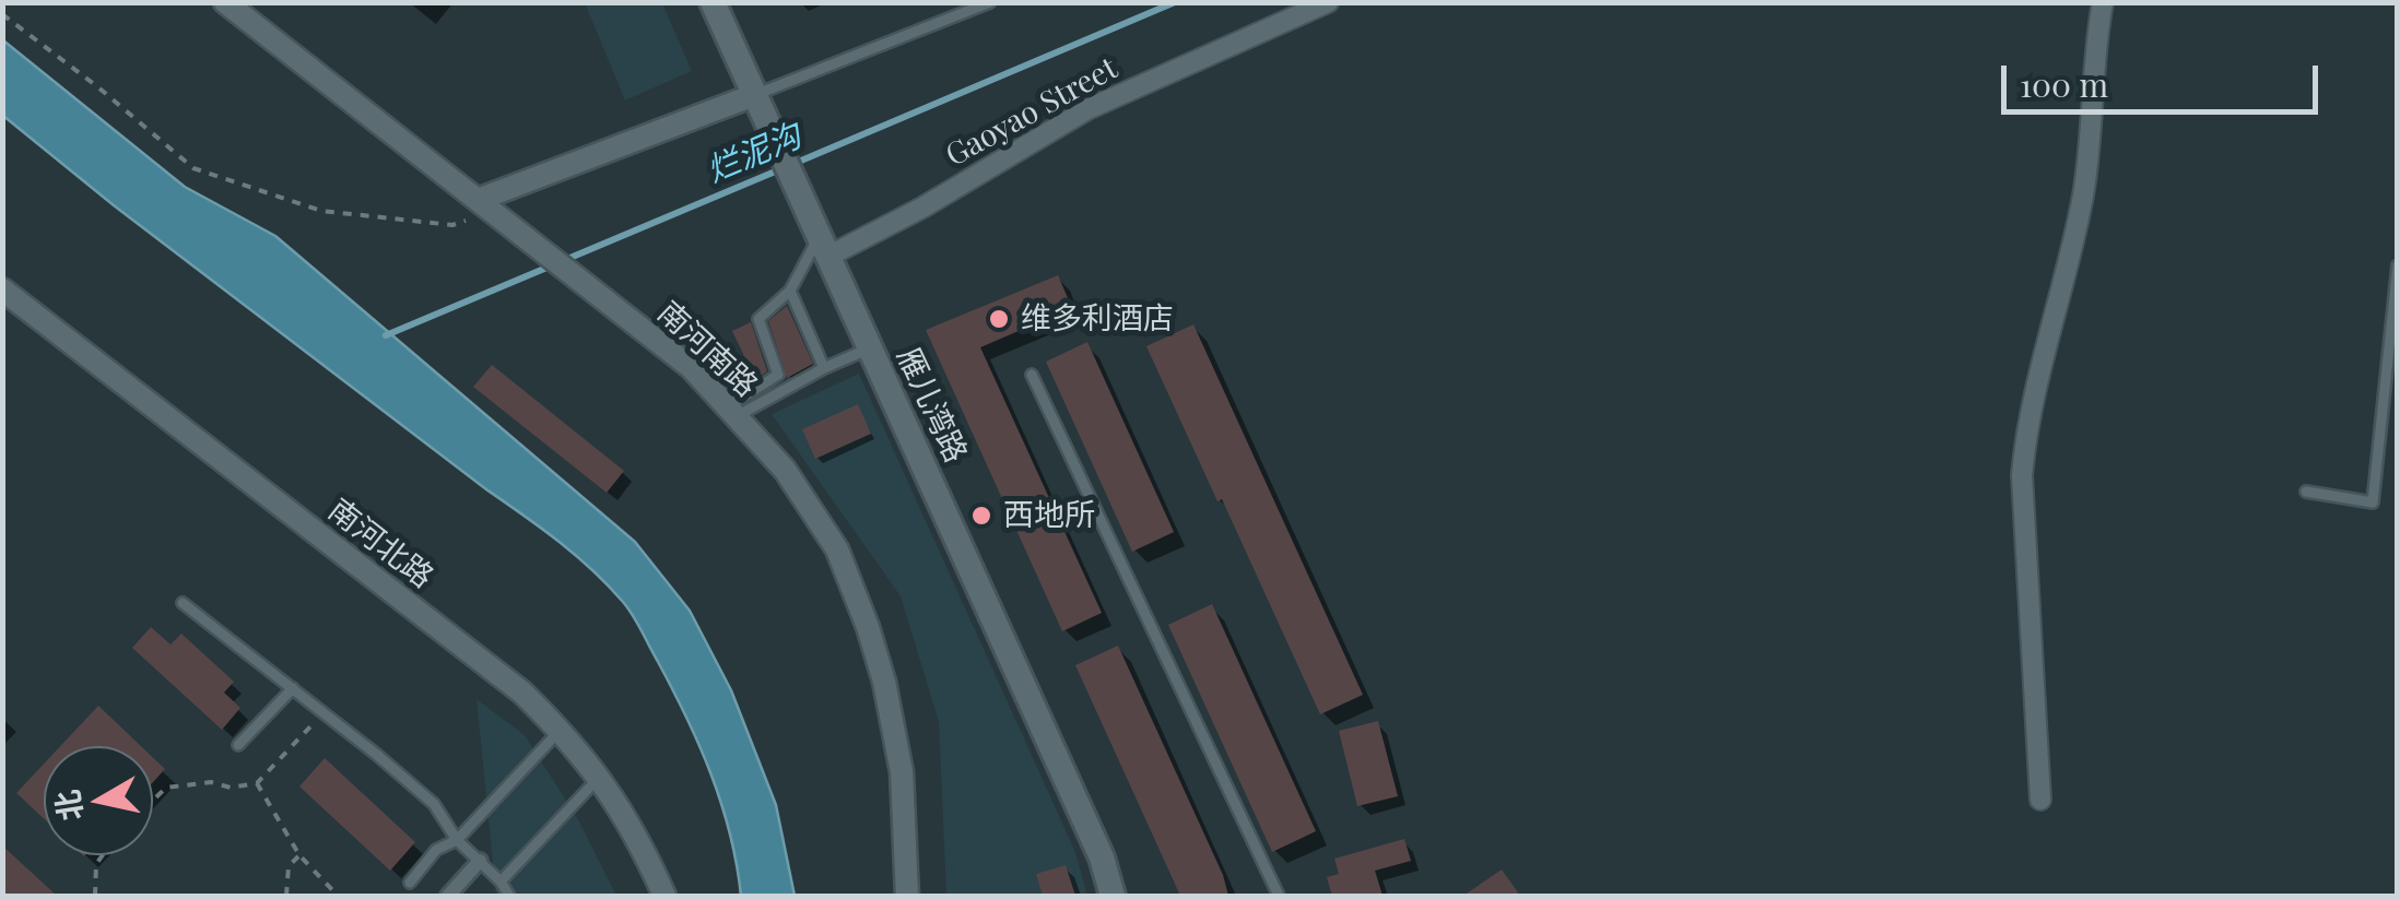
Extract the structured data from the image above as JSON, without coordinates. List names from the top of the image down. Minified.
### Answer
{"streets":{"main road":["雁儿湾路"],"street":["Gaoyao Street","南河南路","南河北路"]},"crossings":[["Gaoyao Street","雁儿湾路"]],"water":["烂泥沟"],"places":["维多利酒店","西地所"],"scale_bar":"100 m","north":"left"}
